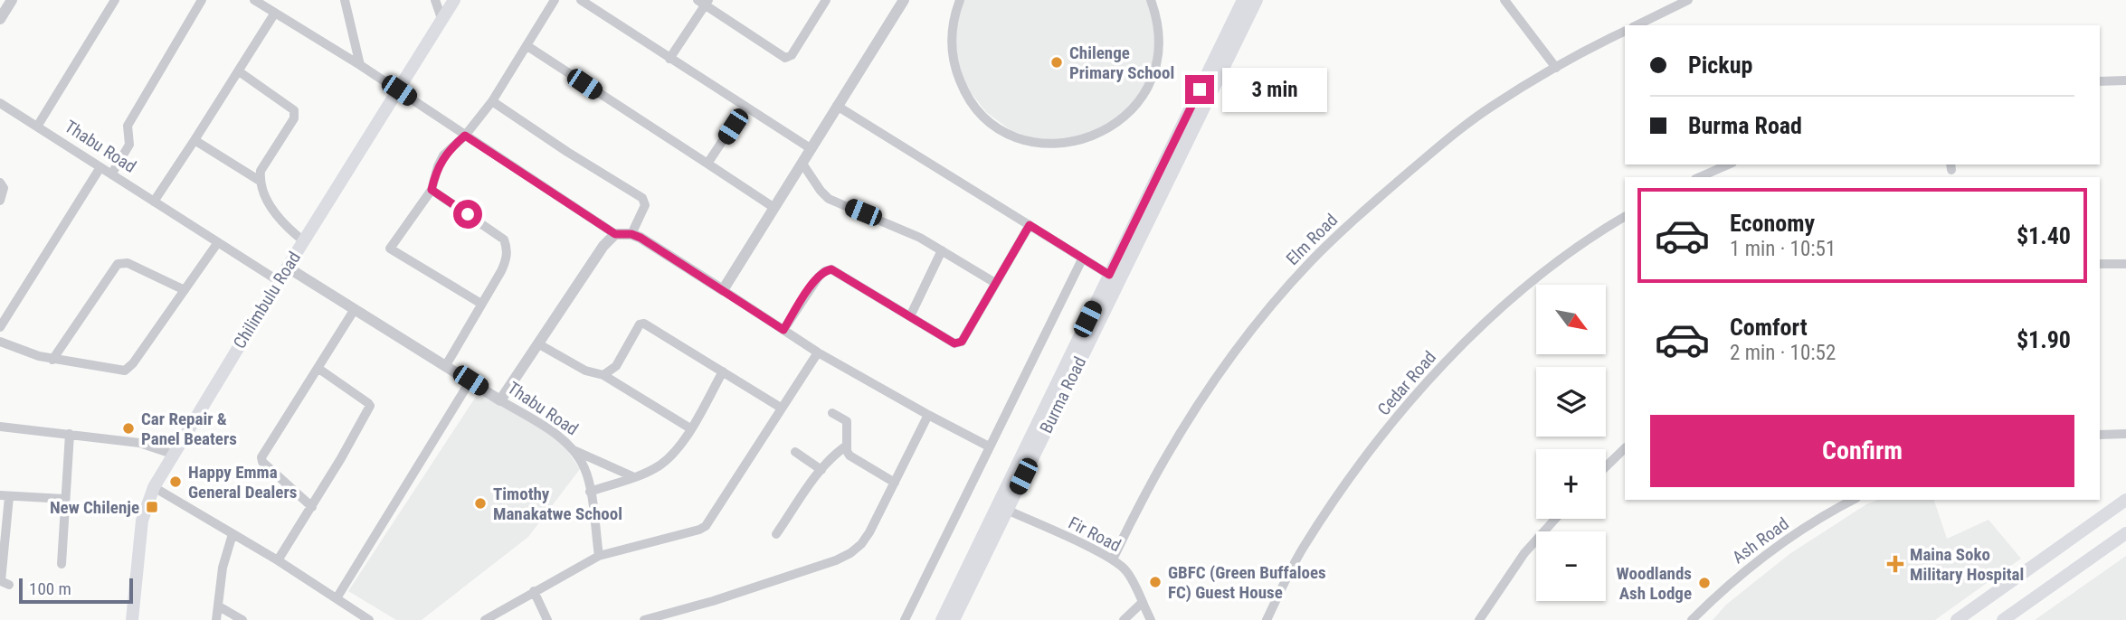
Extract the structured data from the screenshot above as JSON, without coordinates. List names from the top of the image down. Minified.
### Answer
{"streets":{"main road":["Chilimbulu Road","Burma Road"],"street":["Thabu Road","Elm Road","Cedar Road","Fir Road","Ash Road"]},"crossings":[["Thabu Road","Chilimbulu Road"],["Elm Road","Fir Road"],["Burma Road","Fir Road"]],"places":{"other":["Chilenge Primary School","Car Repair & Panel Beaters","Happy Emma General Dealers","Timothy Manakatwe School","GBFC (Green Buffaloes FC) Guest House","Woodlands Ash Lodge"],"transit":["New Chilenje"],"health":["Maina Soko Military Hospital"]},"scale_bar":"100 m","north":"bottom right","page":{"banner":["Pickup","Burma Road"],"bubble":"3 min","list":[{"name":"Economy","note":"1 min · 10:51","value":"$1.40"},{"name":"Comfort","note":"2 min · 10:52","value":"$1.90"}],"map_buttons":["+","−"],"buttons":"Confirm","scale":"100 m"}}
